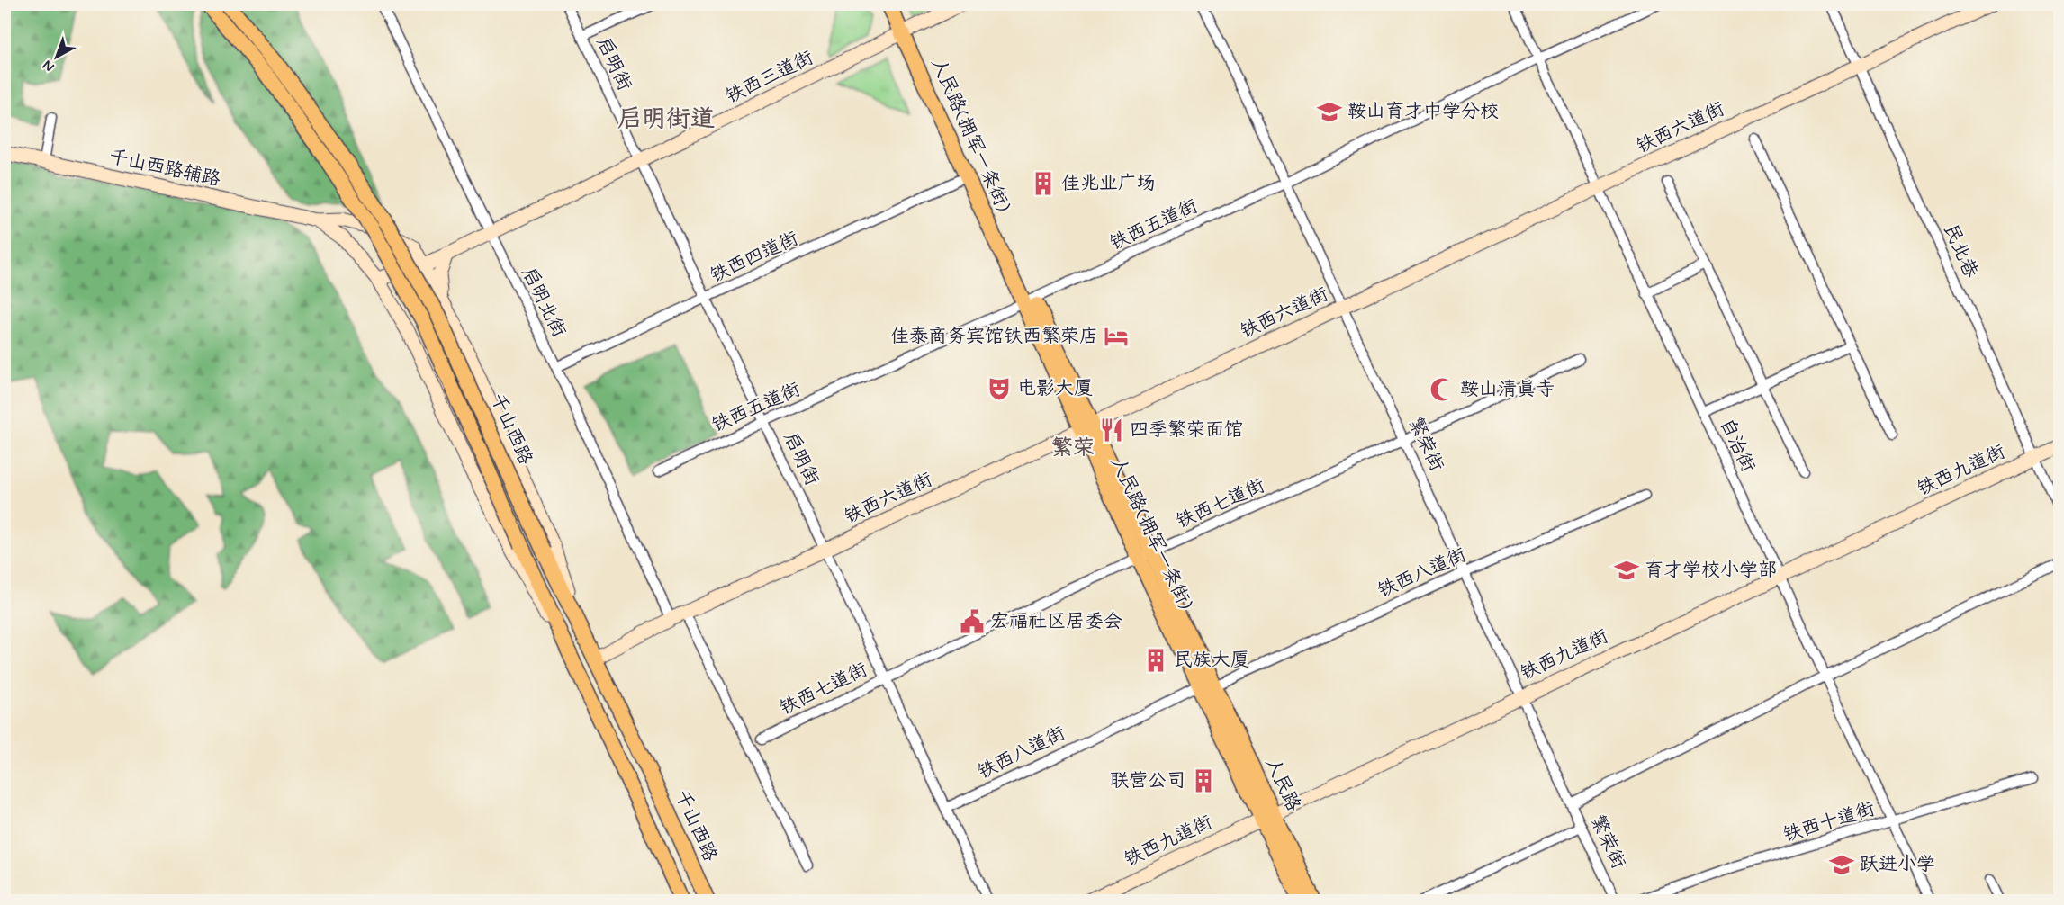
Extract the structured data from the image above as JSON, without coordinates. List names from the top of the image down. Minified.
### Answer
{"streets":{"main road":["铁西三道街","铁西六道街","人民路(拥军一条街)","千山西路辅路","千山西路","铁西九道街","人民路"],"street":["启明街","铁西五道街","民北巷","铁西四道街","启明北街","繁荣街","自治街","铁西七道街","铁西八道街","铁西十道街"]},"crossings":[["启明街","铁西三道街"],["启明街","铁西六道街"],["启明街","铁西五道街"],["启明街","铁西四道街"],["启明街","铁西七道街"],["启明街","铁西八道街"],["铁西三道街","人民路(拥军一条街)"],["铁西三道街","启明北街"],["铁西六道街","人民路(拥军一条街)"],["铁西六道街","民北巷"],["铁西六道街","启明北街"],["铁西六道街","千山西路"],["铁西六道街","繁荣街"],["铁西六道街","自治街"],["人民路(拥军一条街)","铁西五道街"],["人民路(拥军一条街)","铁西四道街"],["人民路(拥军一条街)","铁西九道街"],["人民路(拥军一条街)","铁西七道街"],["人民路(拥军一条街)","铁西八道街"],["人民路(拥军一条街)","人民路"],["铁西五道街","繁荣街"],["铁西五道街","自治街"],["民北巷","铁西九道街"],["铁西四道街","启明北街"],["繁荣街","铁西九道街"],["繁荣街","铁西七道街"],["繁荣街","铁西八道街"],["自治街","铁西九道街"],["自治街","铁西十道街"],["铁西九道街","人民路"],["铁西七道街","人民路"],["铁西八道街","人民路"]],"districts":["启明街道","繁荣"],"places":{"school or university":["鞍山育才中学分校","育才学校小学部","跃进小学"],"building":["佳兆业广场","民族大厦","联营公司"],"hotel":["佳泰商务宾馆铁西繁荣店"],"theatre":["电影大厦"],"mosque":["鞍山清真寺"],"restaurant":["四季繁荣面馆"],"public building":["宏福社区居委会"]},"north":"bottom left"}
